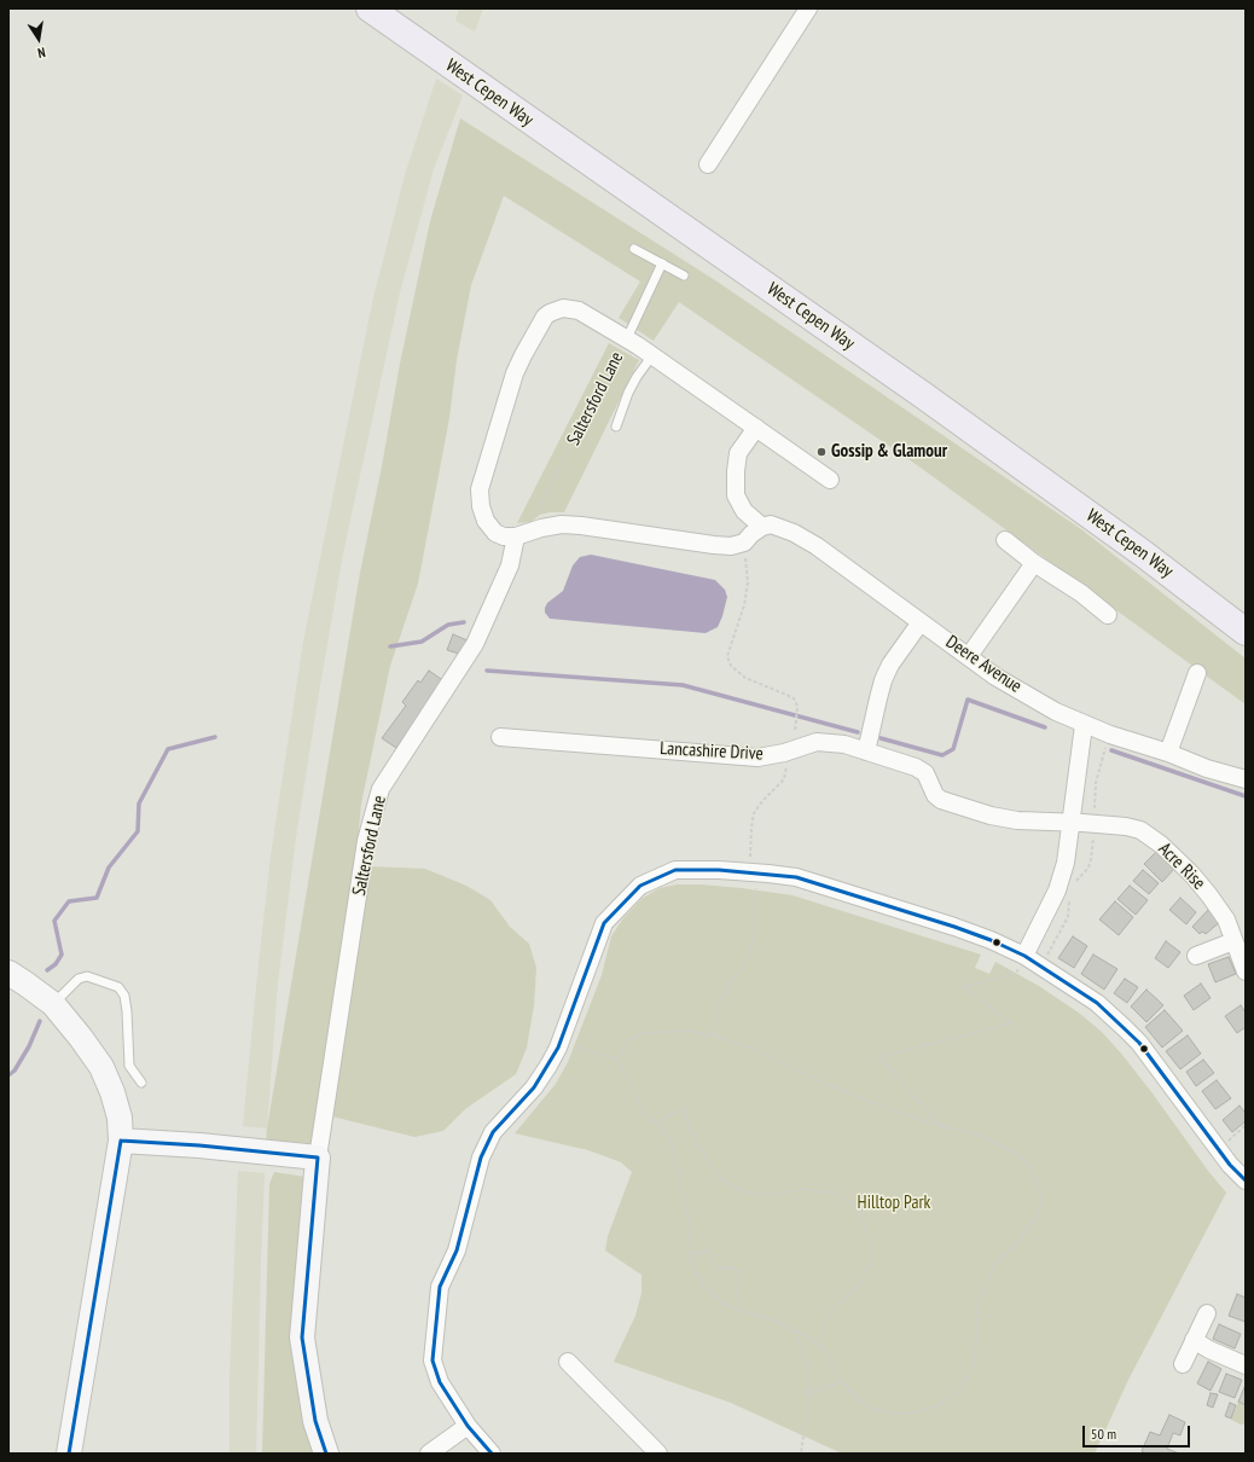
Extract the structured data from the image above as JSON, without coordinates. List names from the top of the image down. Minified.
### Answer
{"streets":{"highway":["West Cepen Way"],"main road":["Saltersford Lane"],"street":["Deere Avenue","Lancashire Drive","Acre Rise"]},"crossings":[["Lancashire Drive","Acre Rise"]],"parks":["Hilltop Park"],"places":["Gossip & Glamour"],"scale_bar":"50 m","north":"bottom"}
